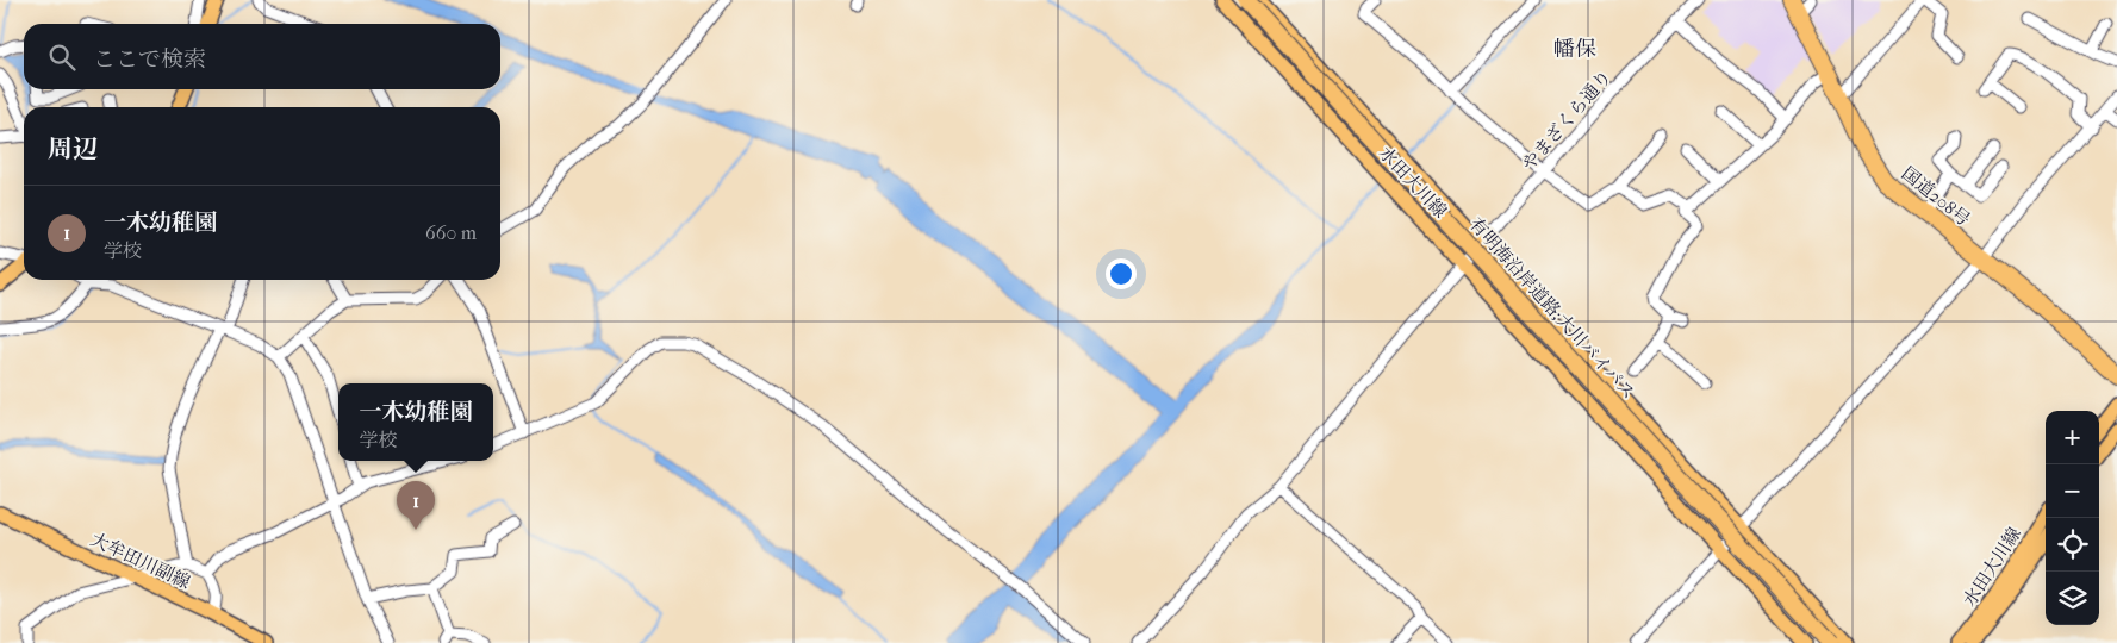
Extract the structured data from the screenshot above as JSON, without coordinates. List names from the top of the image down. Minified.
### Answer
{"streets":{"highway":["国道208号","有明海沿岸道路;大川バイパス"],"main road":["水田大川線","大牟田川副線"],"street":["やまざくら通り"]},"crossings":[["やまざくら通り","水田大川線"]],"districts":["幡保"],"page":{"search":"ここで検索","heading":"周辺","list":[{"mark":"1","name":"一木幼稚園","note":"学校","value":"660 m"}],"popup":["一木幼稚園","学校"],"map_buttons":["+","−"],"pins":"1"}}
